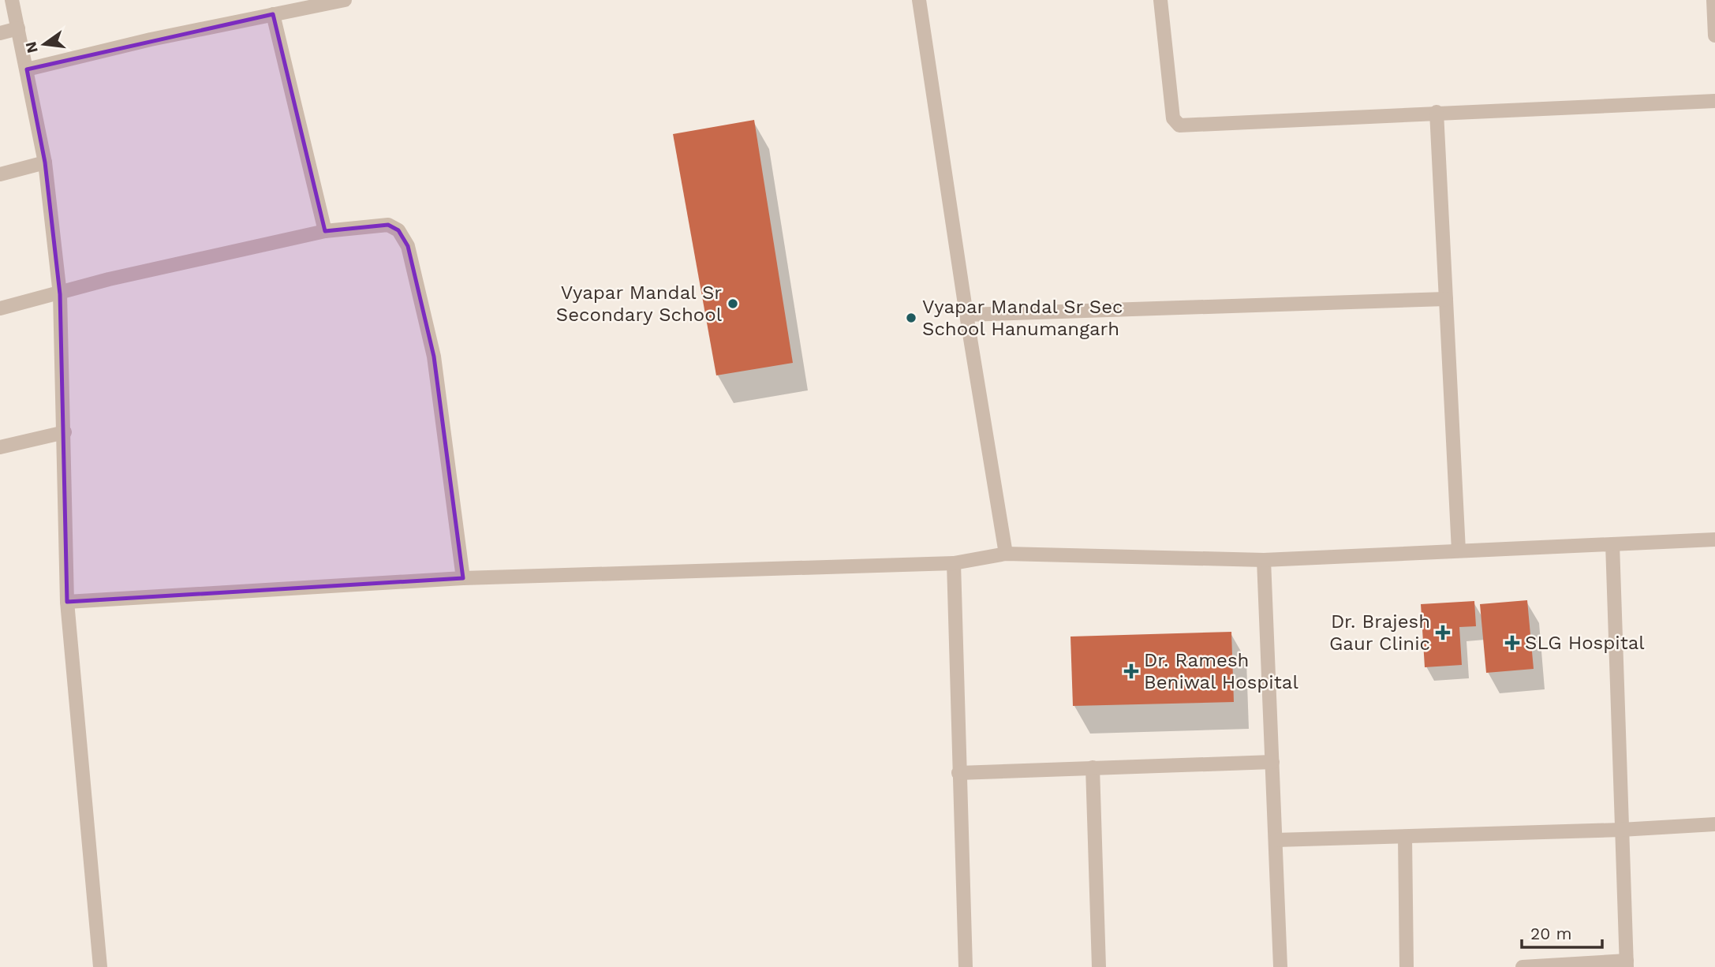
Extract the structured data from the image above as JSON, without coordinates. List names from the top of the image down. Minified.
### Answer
{"places":{"other":["Vyapar Mandal Sr Secondary School","Vyapar Mandal Sr Sec School Hanumangarh"],"health":["Dr. Brajesh Gaur Clinic","SLG Hospital","Dr. Ramesh Beniwal Hospital"]},"scale_bar":"20 m","north":"left"}
